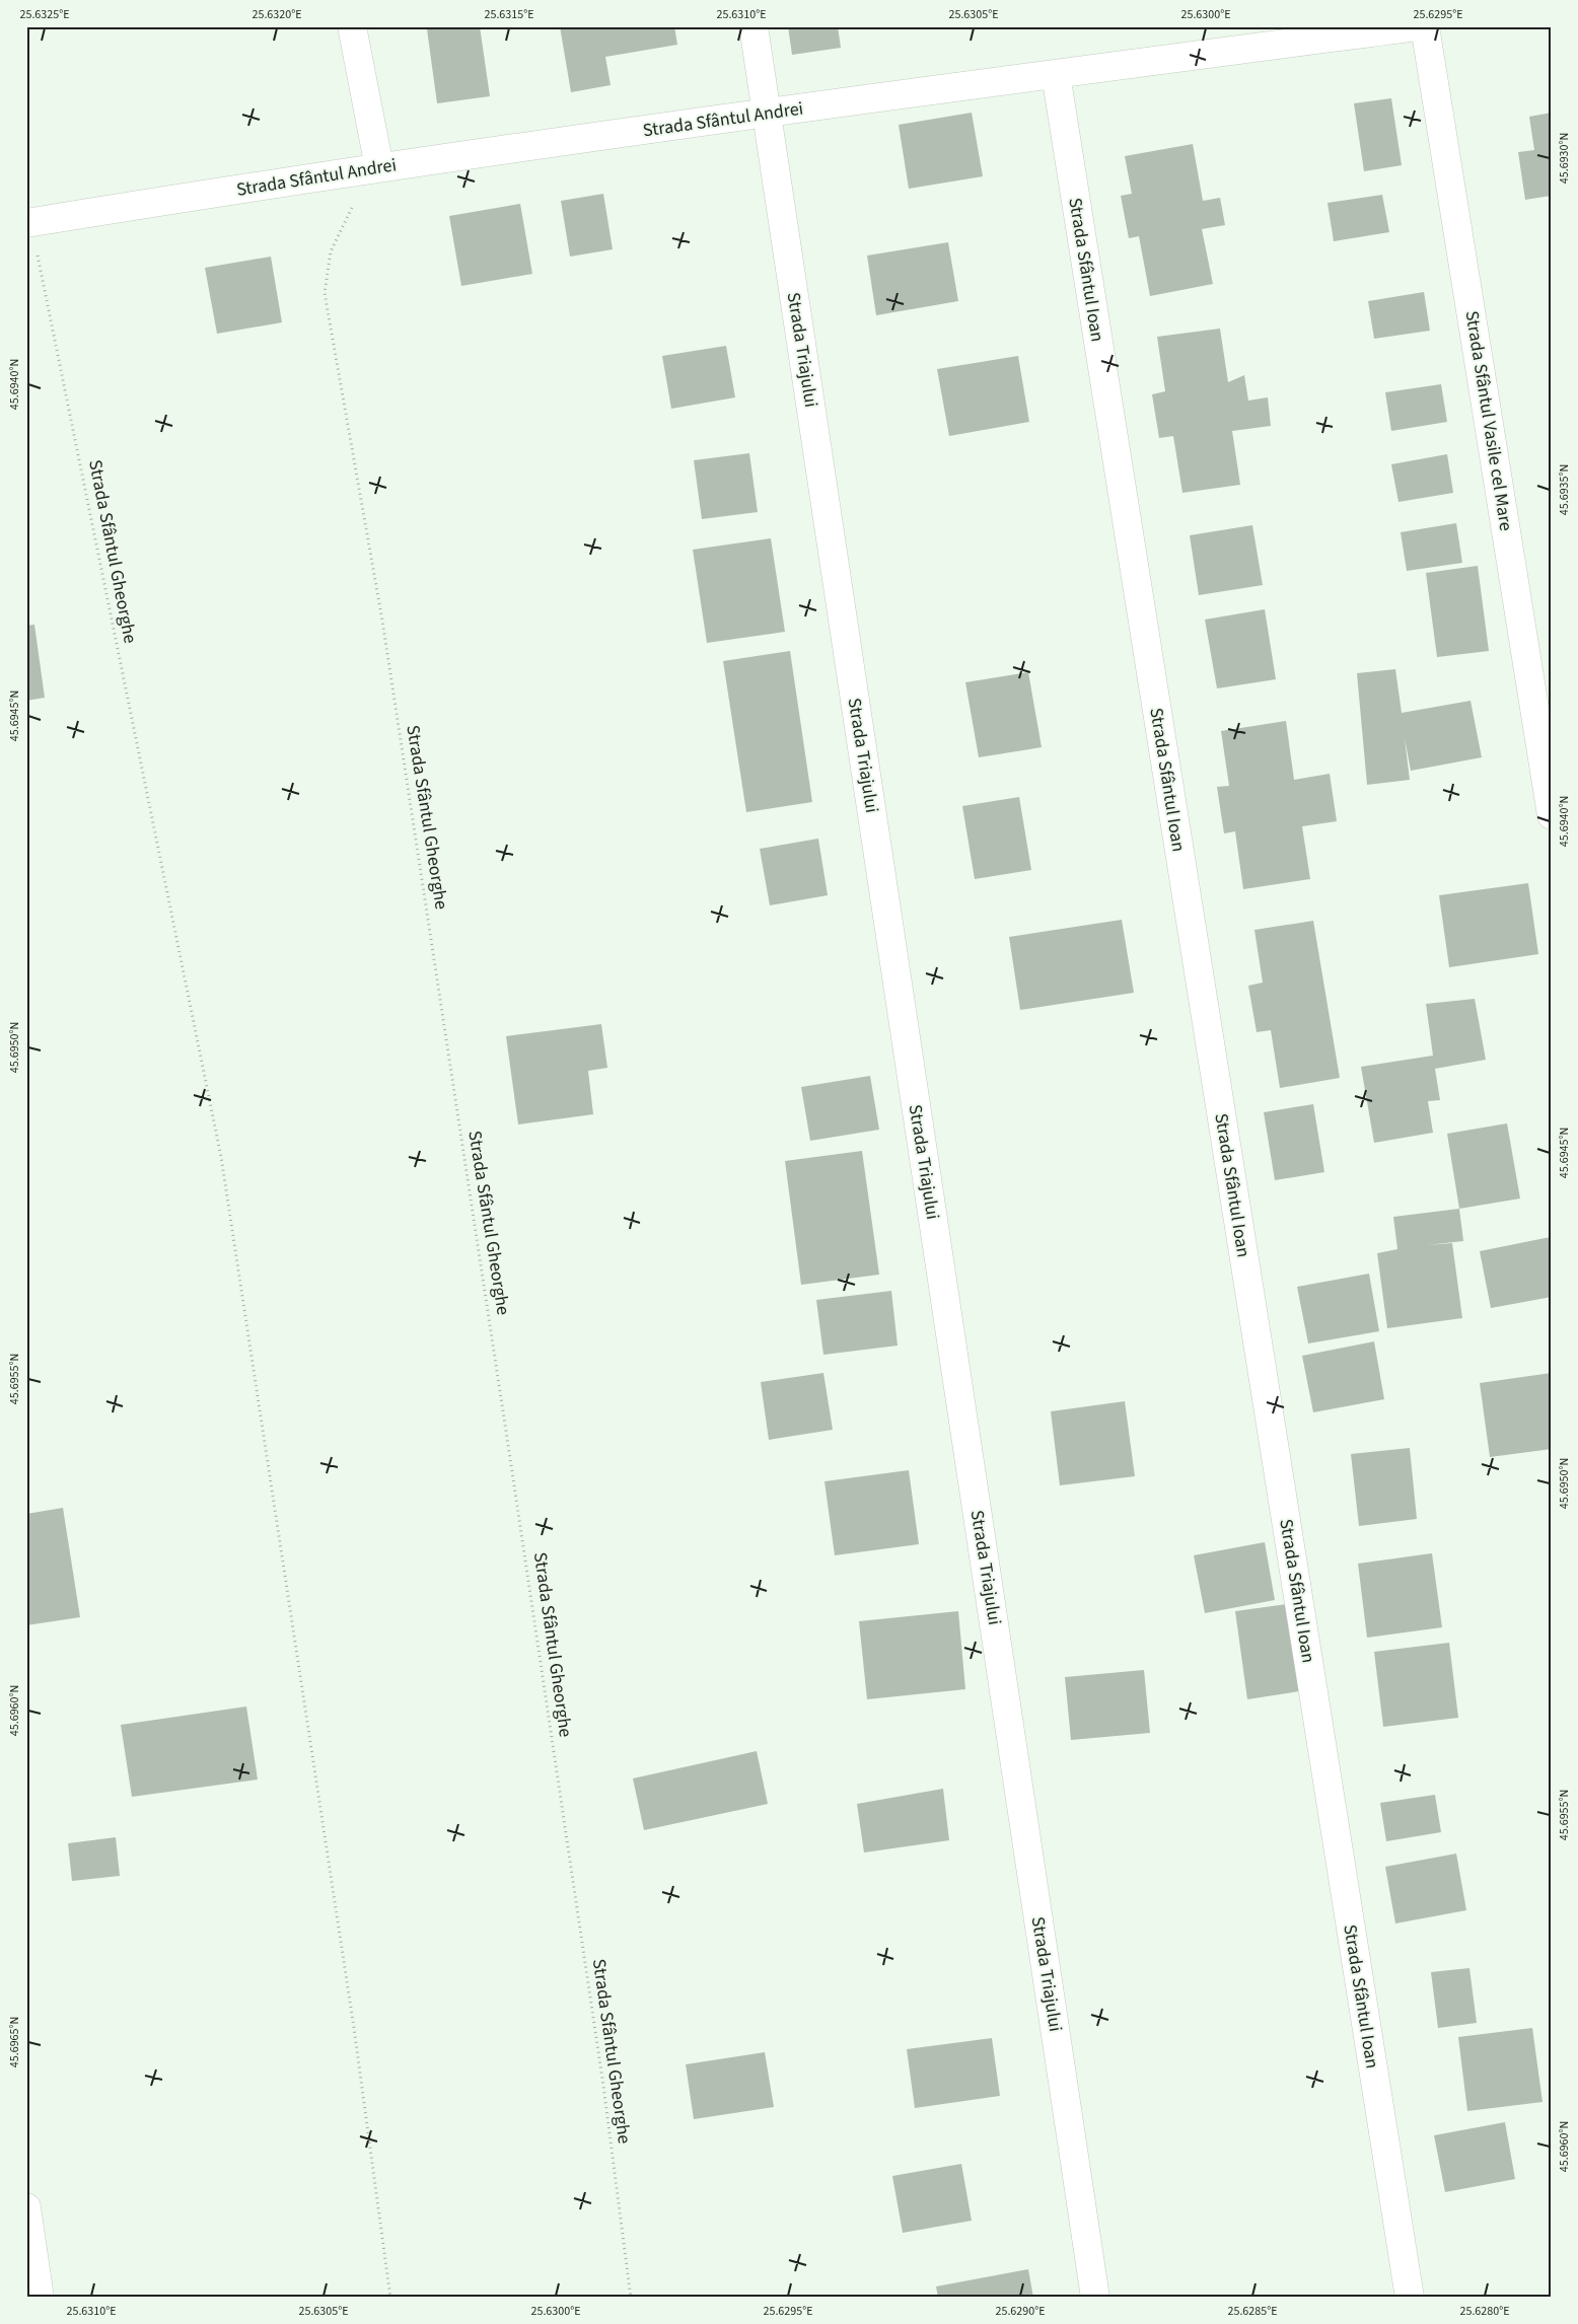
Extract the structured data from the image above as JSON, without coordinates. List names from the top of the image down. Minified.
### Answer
{"streets":{"street":["Strada Sfântul Andrei","Strada Sfântul Ioan","Strada Triajului","Strada Sfântul Vasile cel Mare"],"path":["Strada Sfântul Gheorghe"]},"crossings":[["Strada Sfântul Andrei","Strada Sfântul Ioan"],["Strada Sfântul Andrei","Strada Triajului"],["Strada Sfântul Andrei","Strada Sfântul Gheorghe"]],"coordinates":["25.6325°E","25.6320°E","25.6315°E","25.6310°E","25.6305°E","25.6300°E","25.6295°E","45.6930°N","45.6940°N","45.6935°N","45.6945°N","45.6950°N","45.6955°N","45.6960°N","45.6965°N","25.6290°E","25.6285°E","25.6280°E"]}
